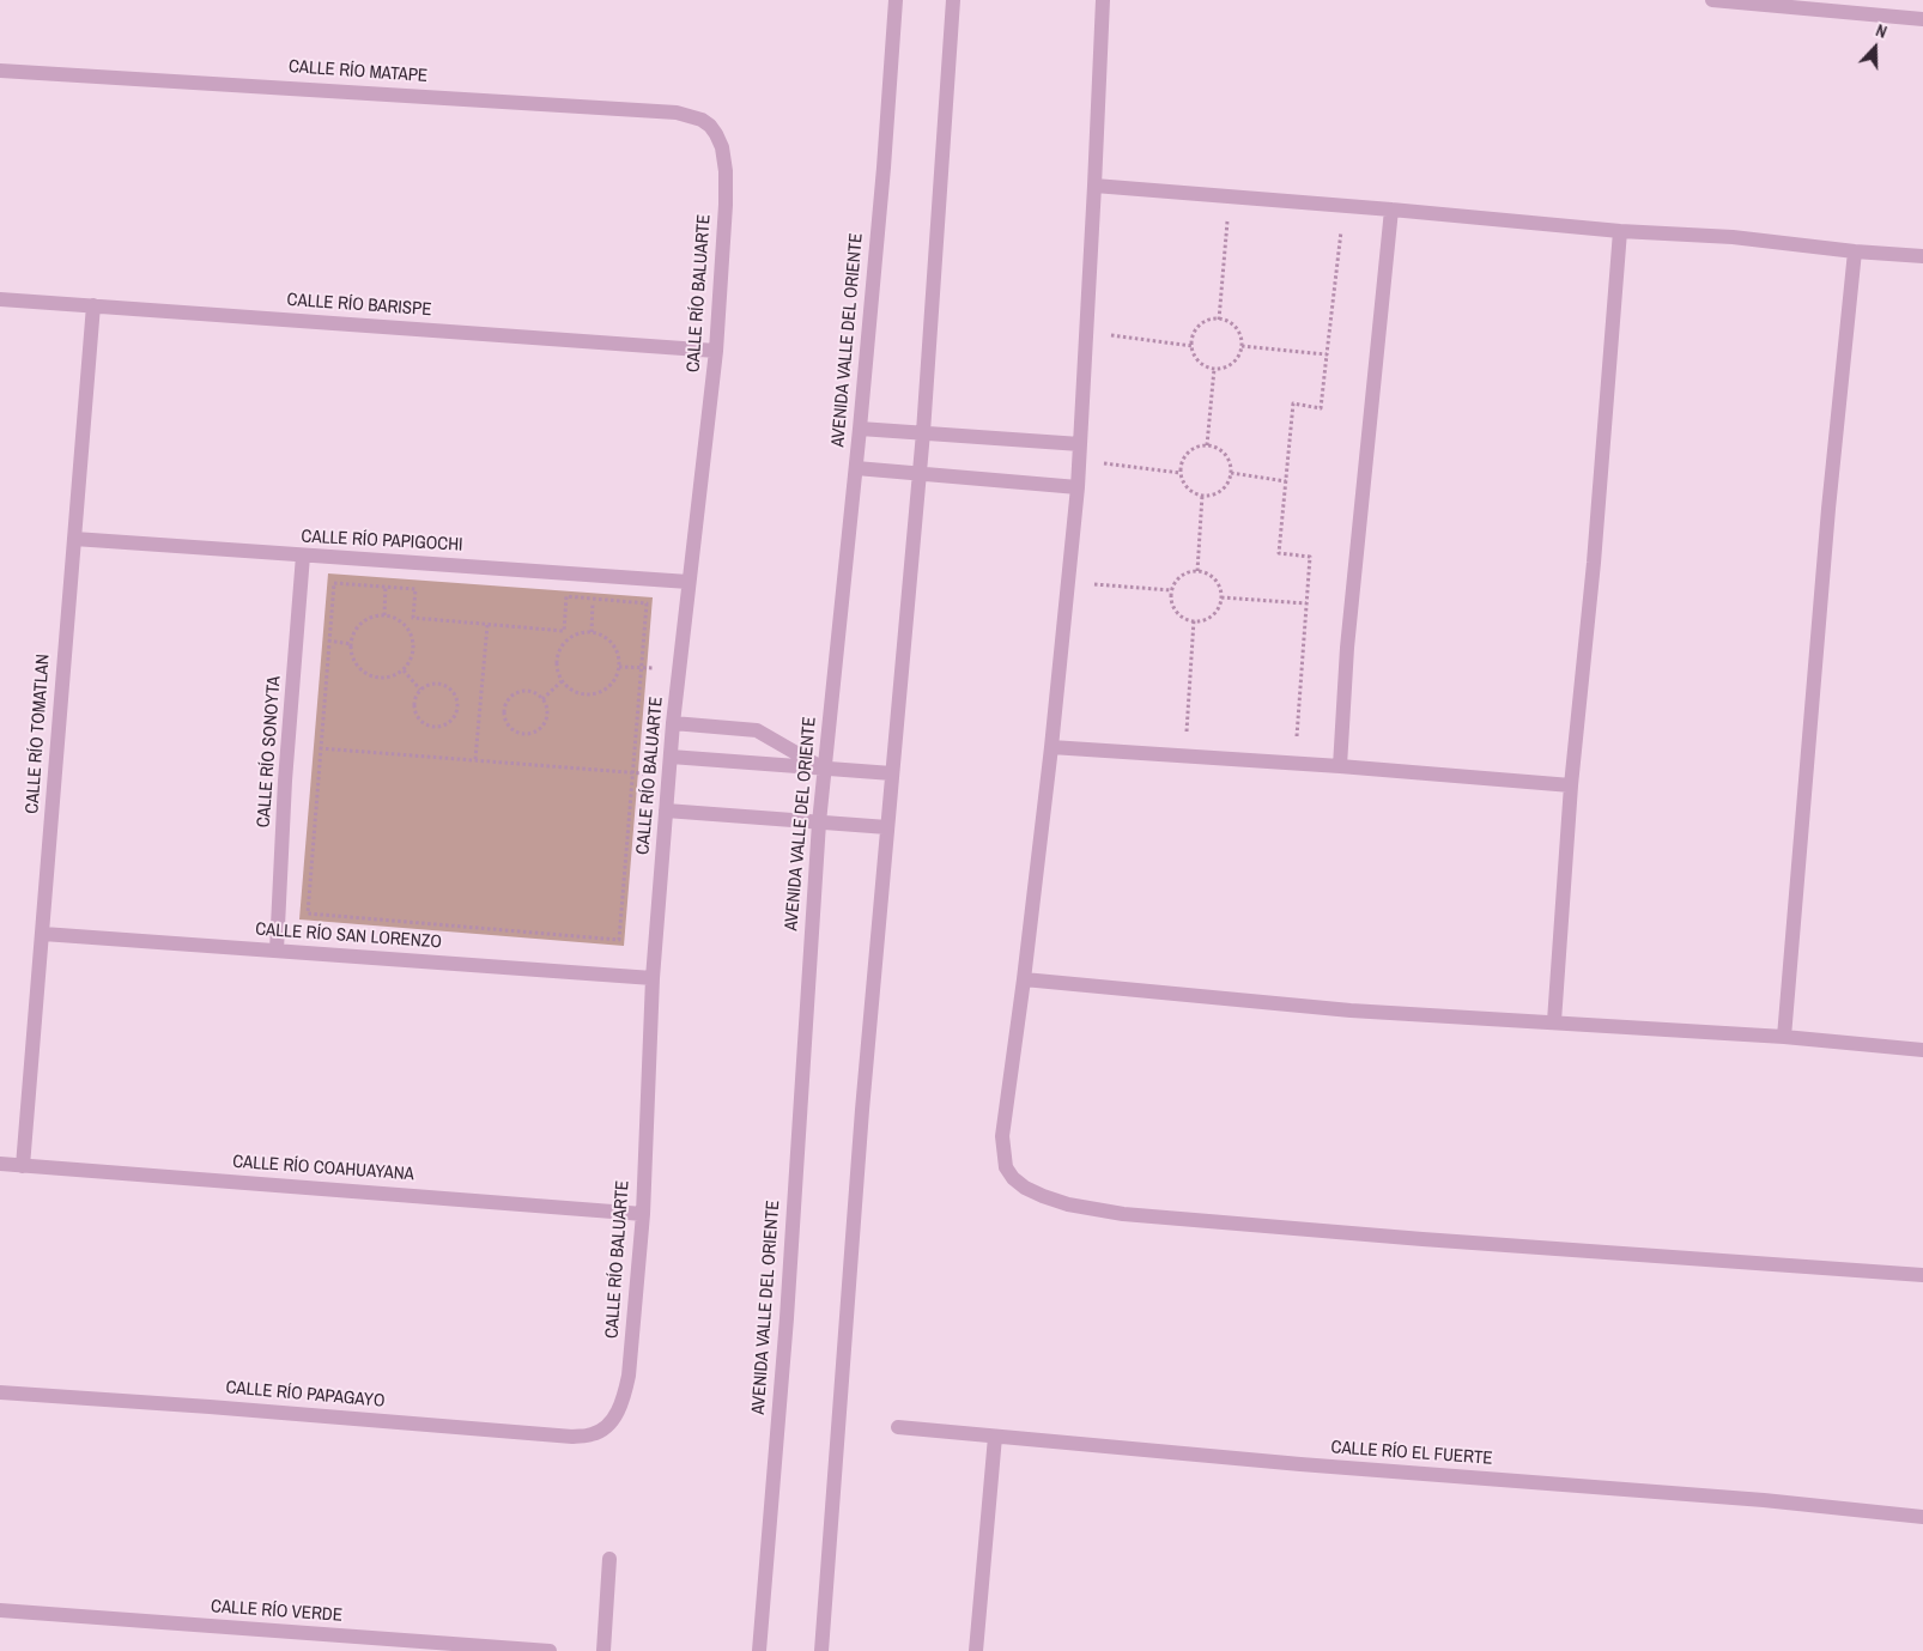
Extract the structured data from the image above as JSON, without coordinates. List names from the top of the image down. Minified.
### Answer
{"streets":{"street":["CALLE RÍO MATAPE","CALLE RÍO BALUARTE","CALLE RÍO BARISPE","AVENIDA VALLE DEL ORIENTE","CALLE RÍO PAPIGOCHI","CALLE RÍO TOMATLAN","CALLE RÍO SONOYTA","CALLE RÍO SAN LORENZO","CALLE RÍO COAHUAYANA","CALLE RÍO PAPAGAYO","CALLE RÍO EL FUERTE","CALLE RÍO VERDE"]},"crossings":[["CALLE RÍO MATAPE","CALLE RÍO BALUARTE"],["CALLE RÍO BALUARTE","CALLE RÍO BARISPE"],["CALLE RÍO BALUARTE","CALLE RÍO PAPIGOCHI"],["CALLE RÍO BALUARTE","CALLE RÍO SAN LORENZO"],["CALLE RÍO BALUARTE","CALLE RÍO COAHUAYANA"],["CALLE RÍO BALUARTE","CALLE RÍO PAPAGAYO"],["CALLE RÍO BARISPE","CALLE RÍO TOMATLAN"],["CALLE RÍO PAPIGOCHI","CALLE RÍO TOMATLAN"],["CALLE RÍO PAPIGOCHI","CALLE RÍO SONOYTA"],["CALLE RÍO TOMATLAN","CALLE RÍO SAN LORENZO"],["CALLE RÍO TOMATLAN","CALLE RÍO COAHUAYANA"],["CALLE RÍO SONOYTA","CALLE RÍO SAN LORENZO"]],"north":"top"}
